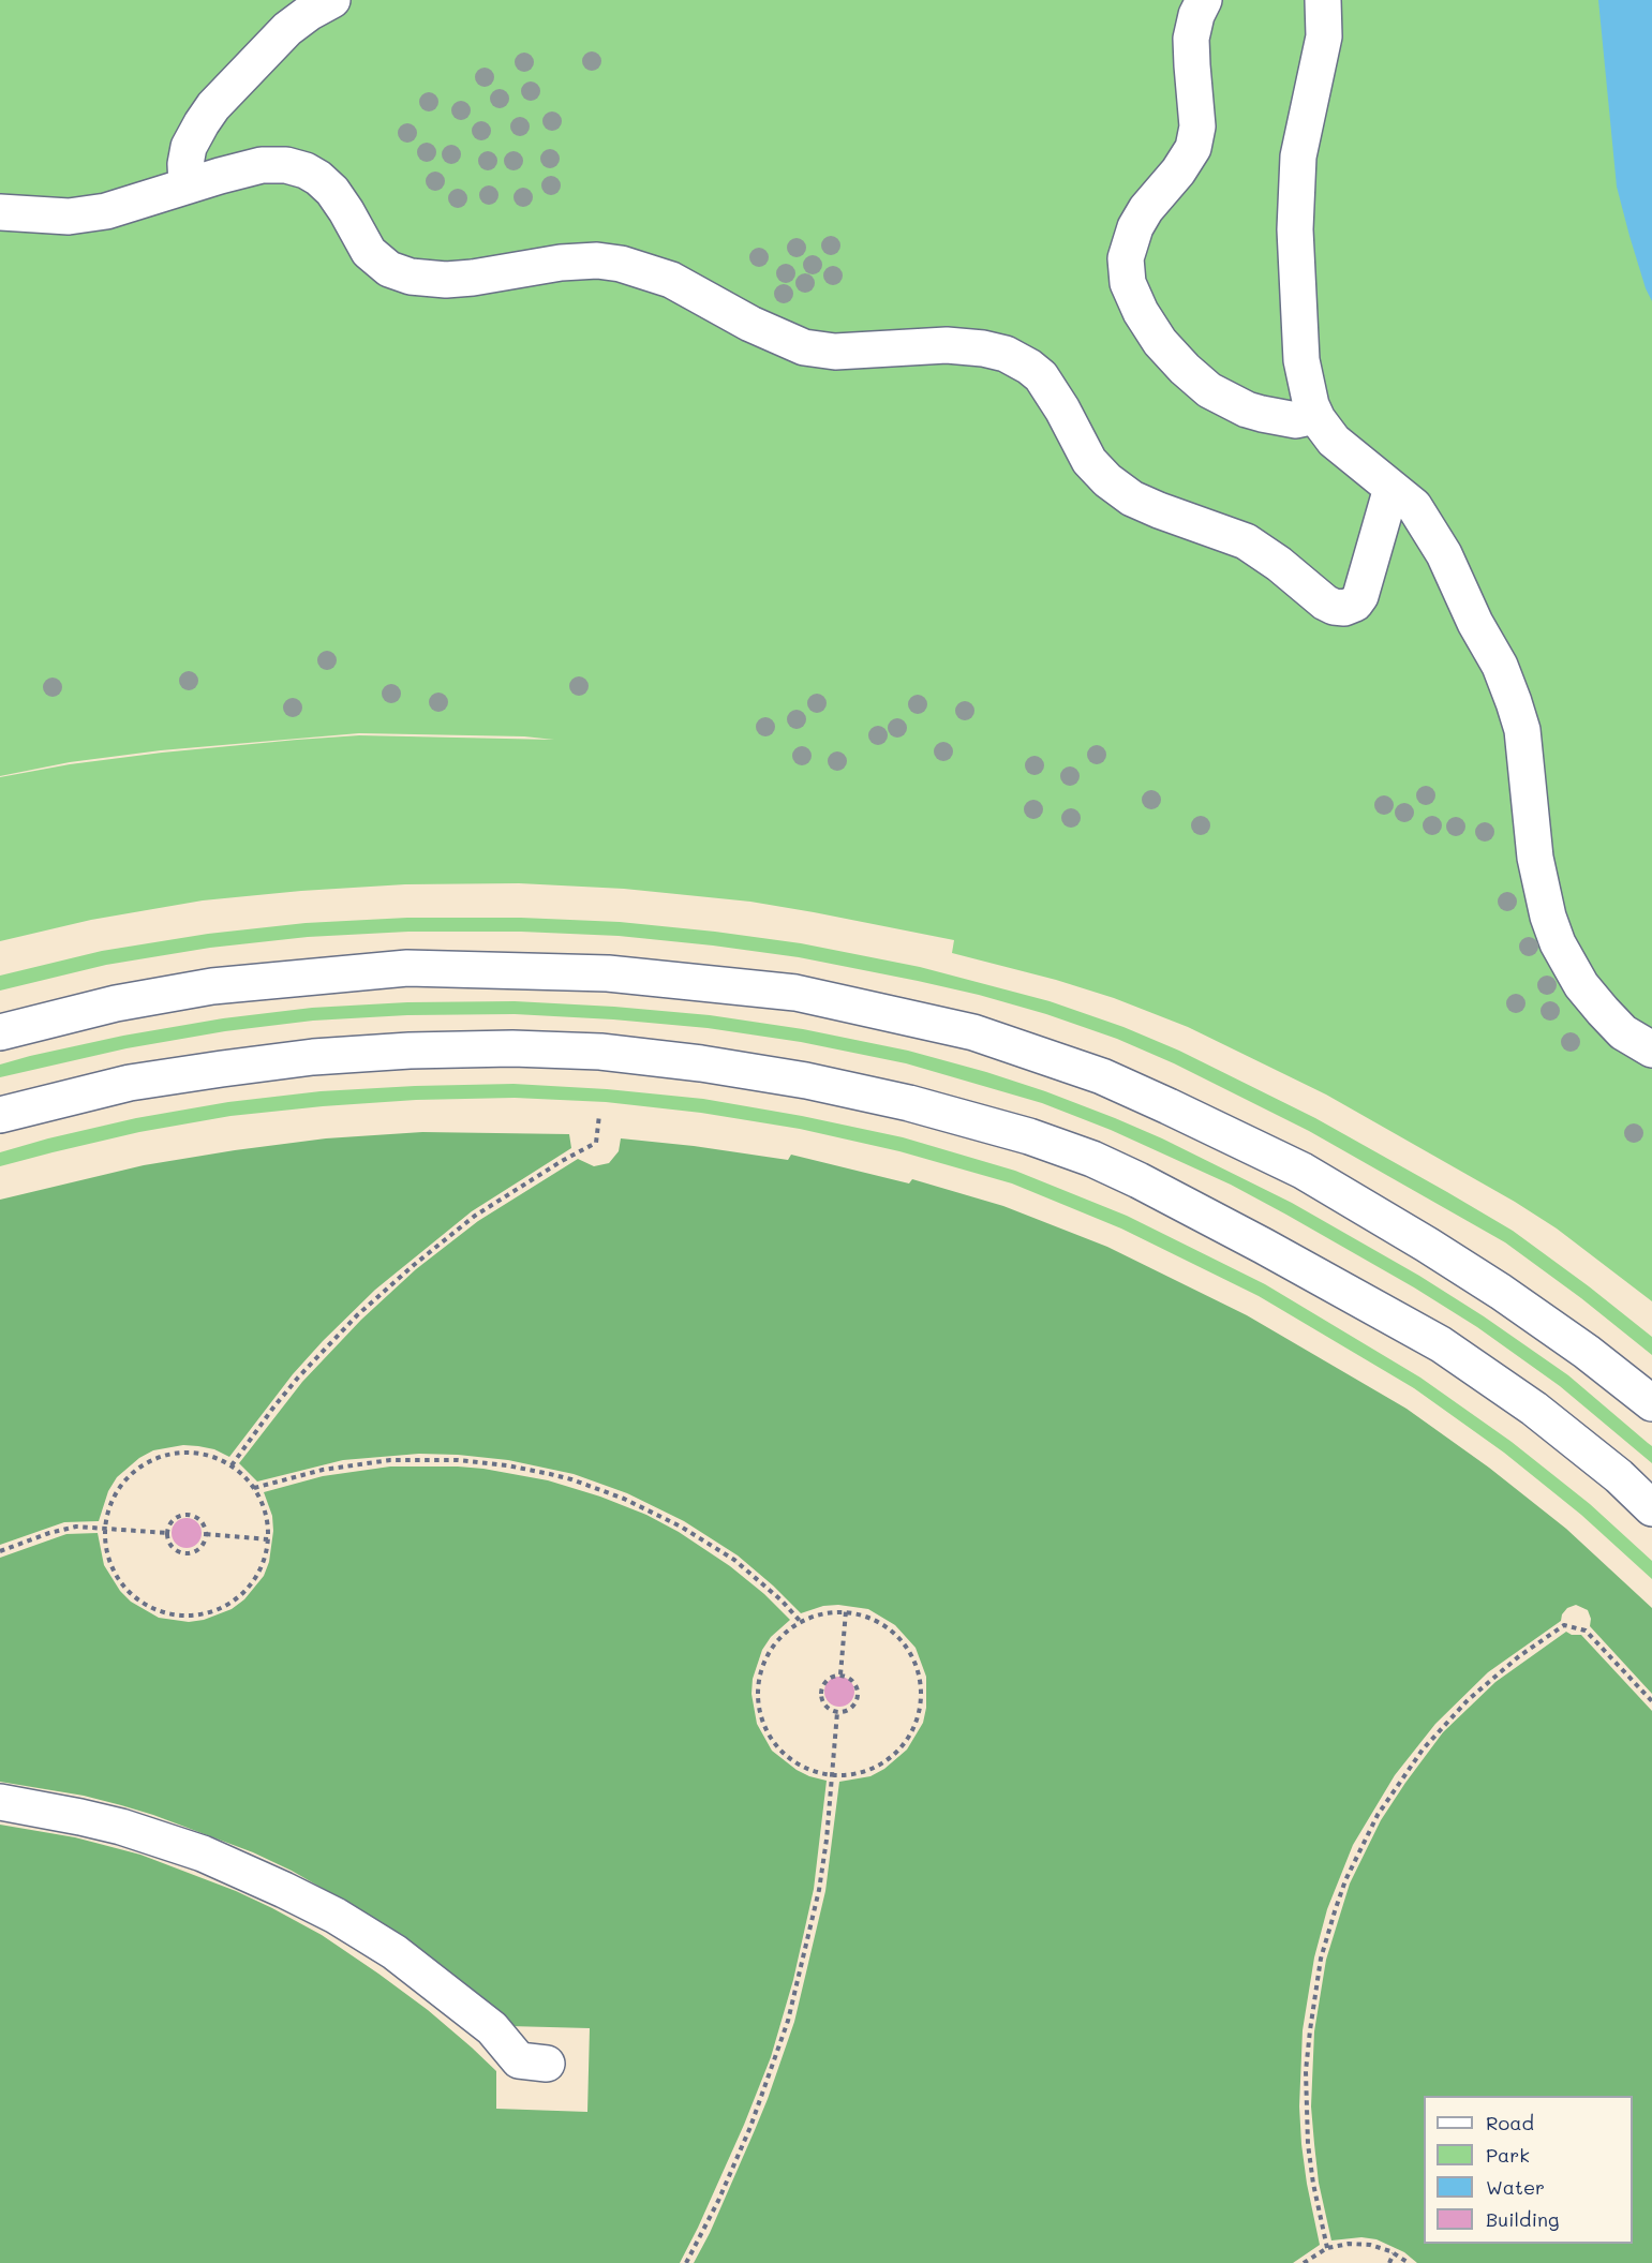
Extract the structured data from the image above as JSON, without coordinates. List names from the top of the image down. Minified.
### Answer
{"legend":["Road","Park","Water","Building"]}
